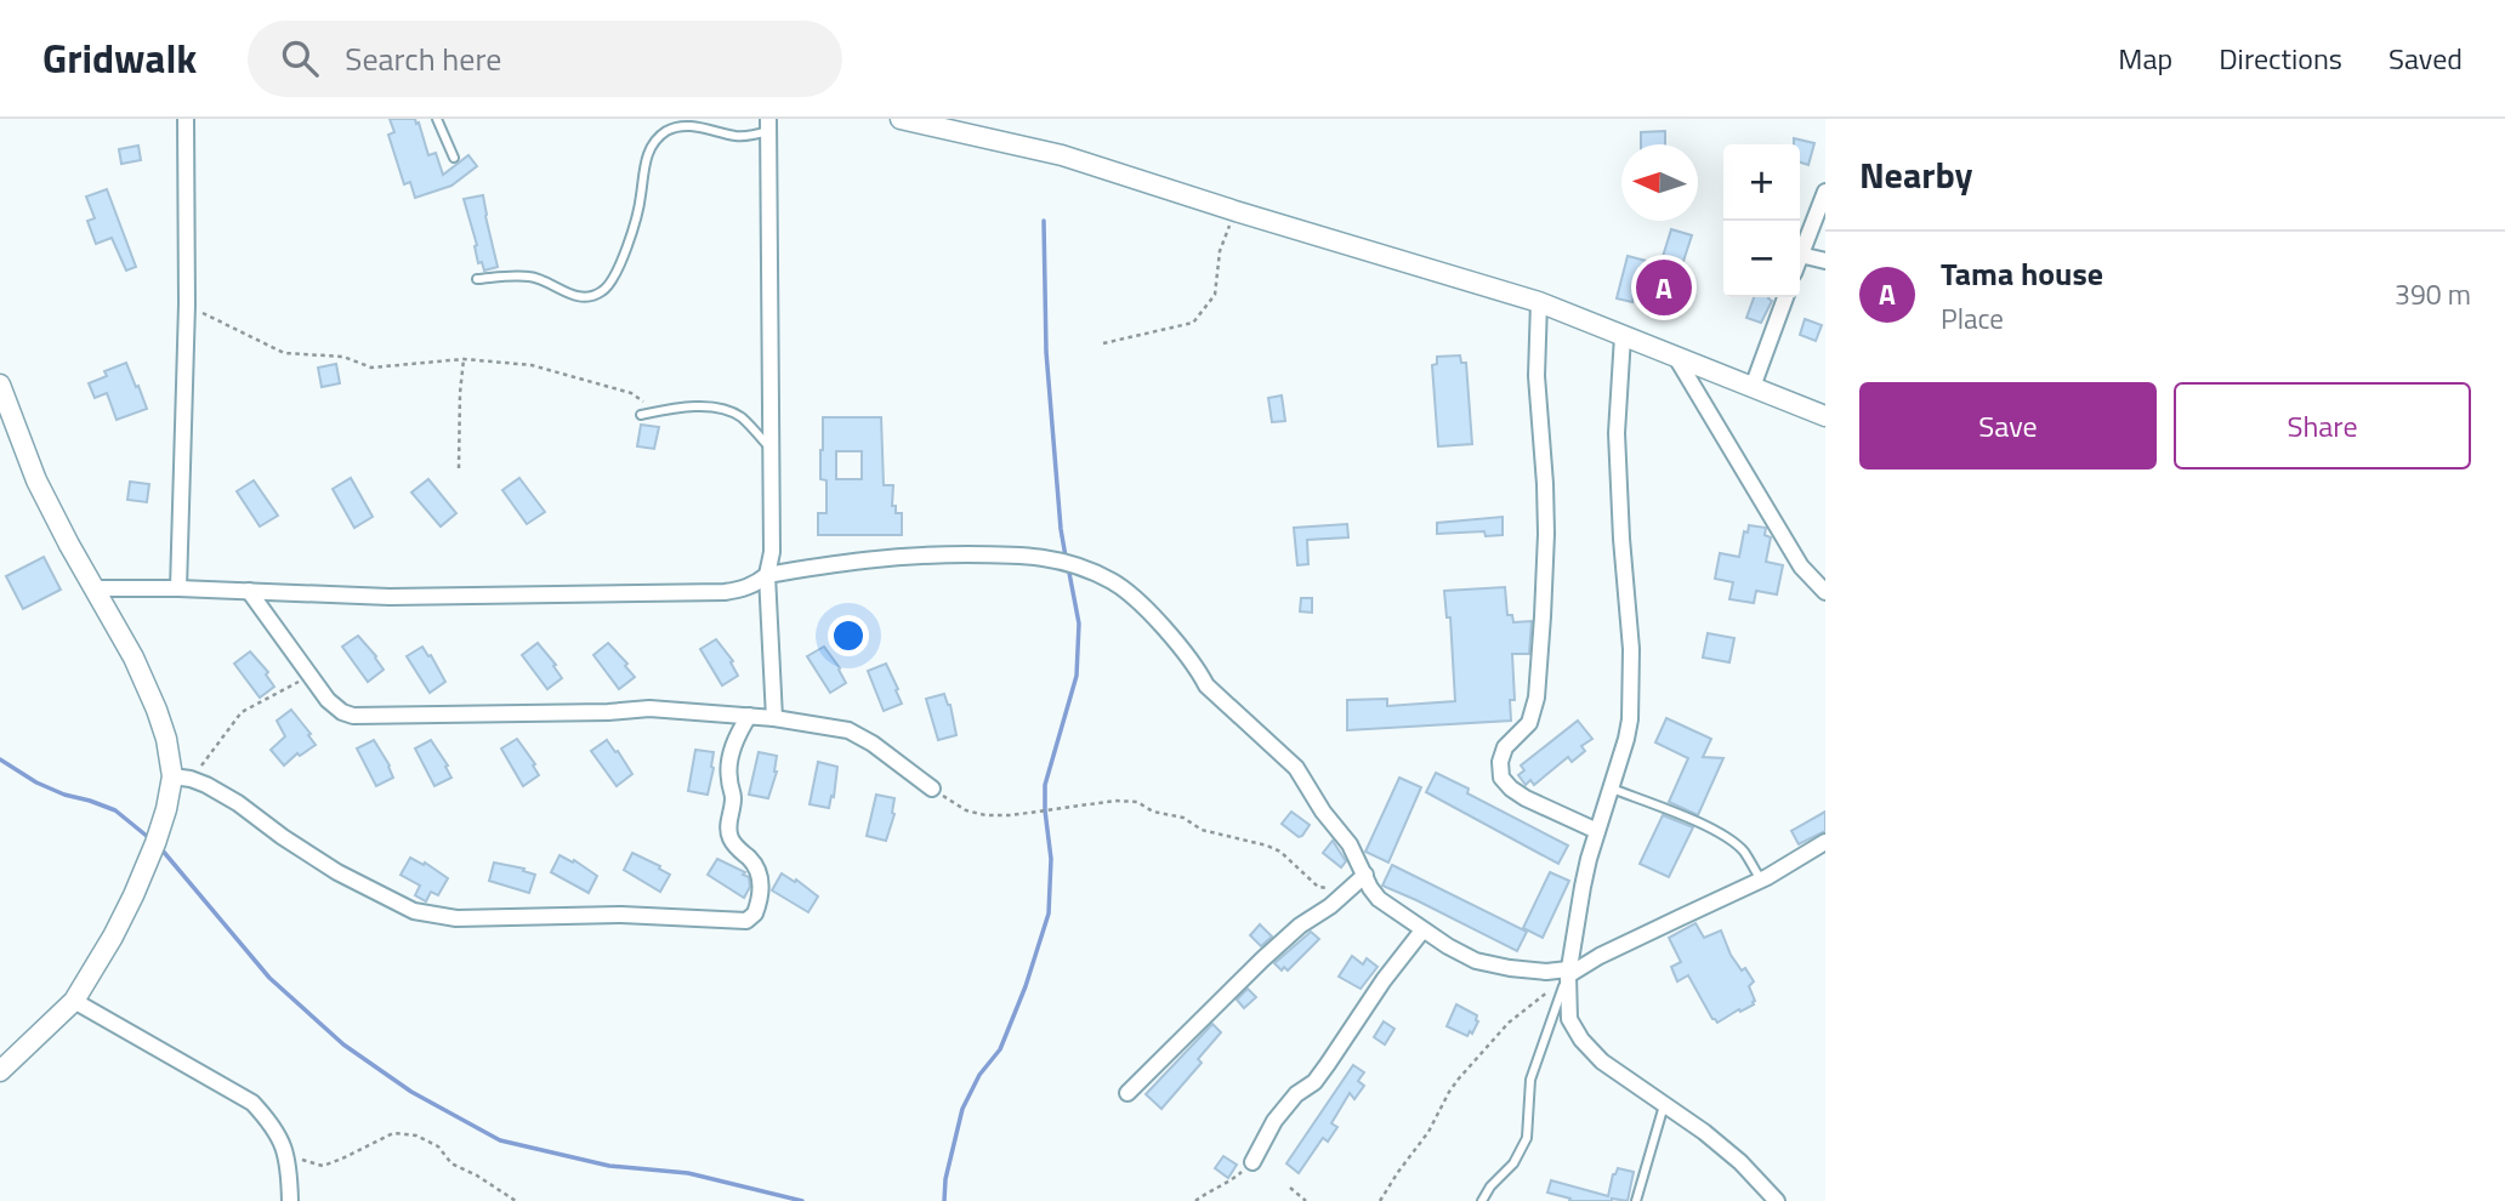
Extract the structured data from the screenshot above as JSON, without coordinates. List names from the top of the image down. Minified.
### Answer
{"north":"left","page":{"header":"Gridwalk","search":"Search here","nav":["Map","Directions","Saved"],"heading":"Nearby","map_buttons":["+","−"],"list":[{"mark":"A","name":"Tama house","note":"Place","value":"390 m"}],"pins":"A","buttons":["Save","Share"]}}
